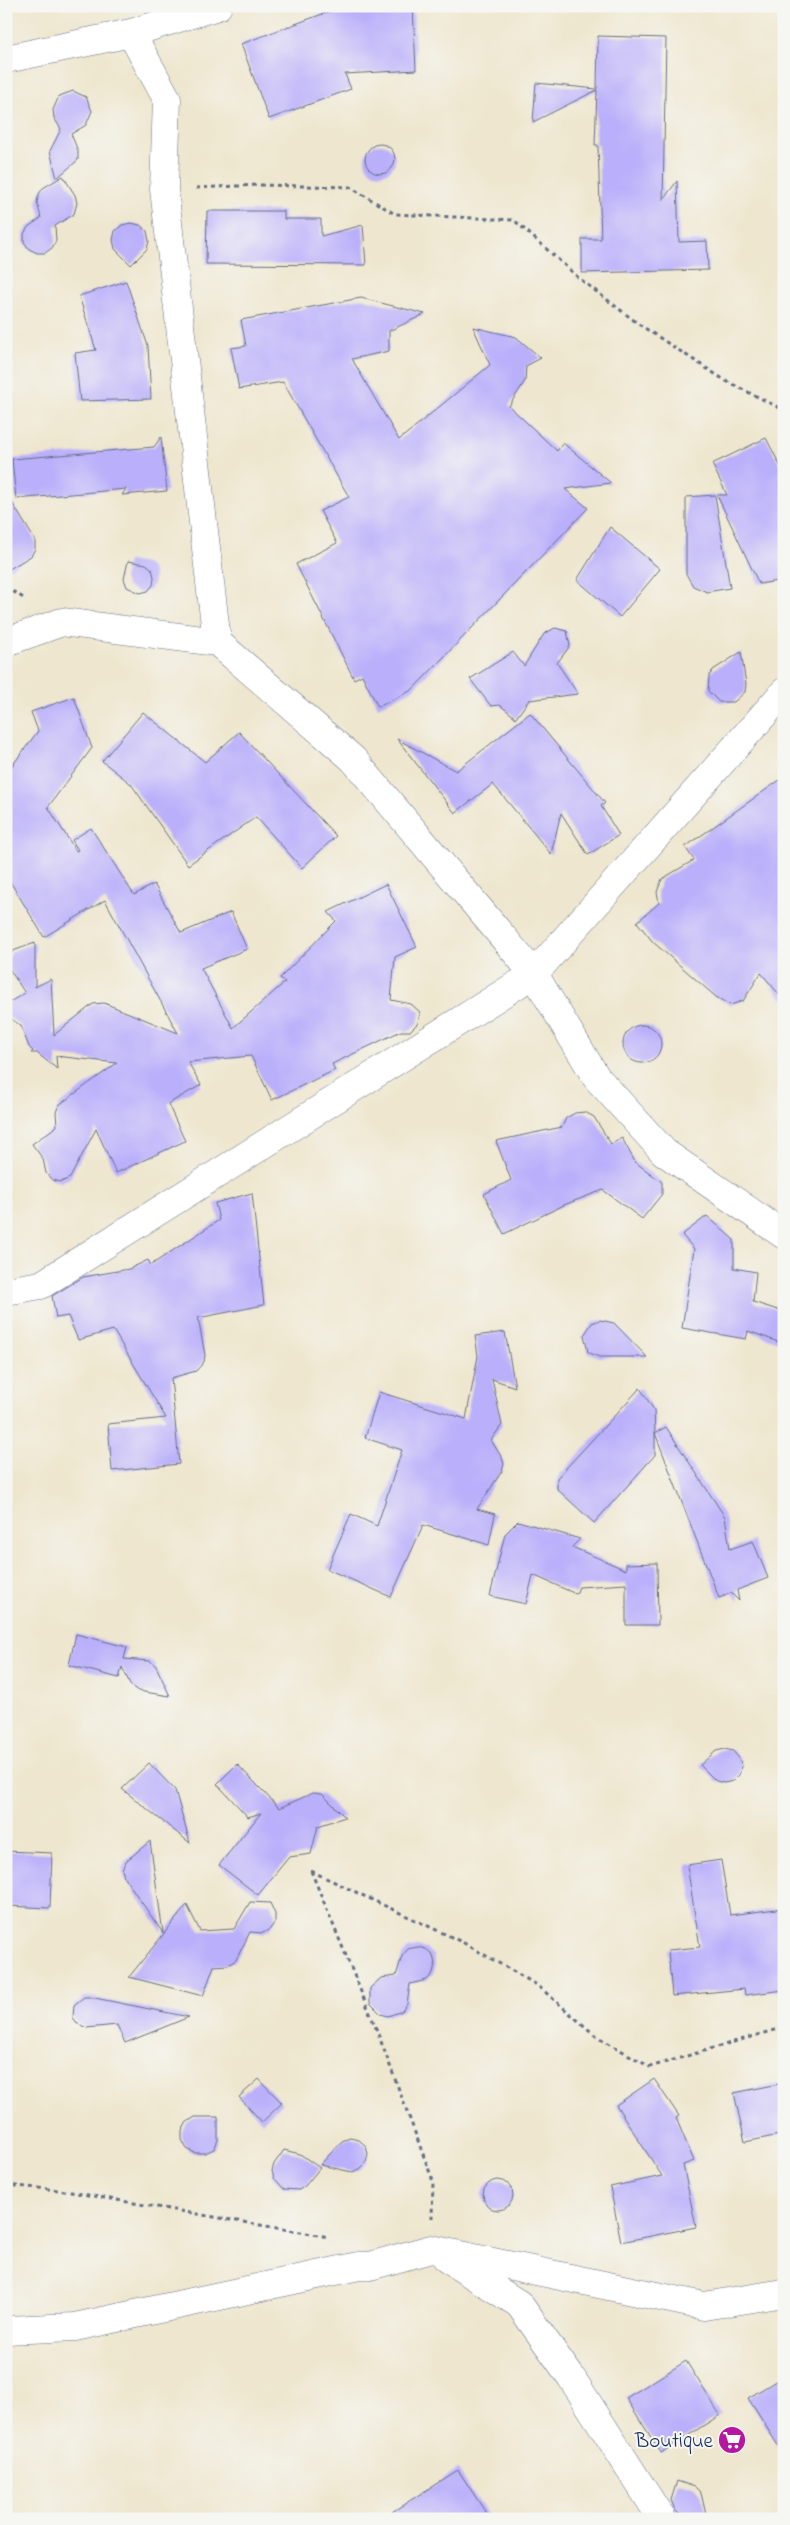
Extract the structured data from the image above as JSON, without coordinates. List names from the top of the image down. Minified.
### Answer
{"places":{"supermarket":["Boutique"]}}
